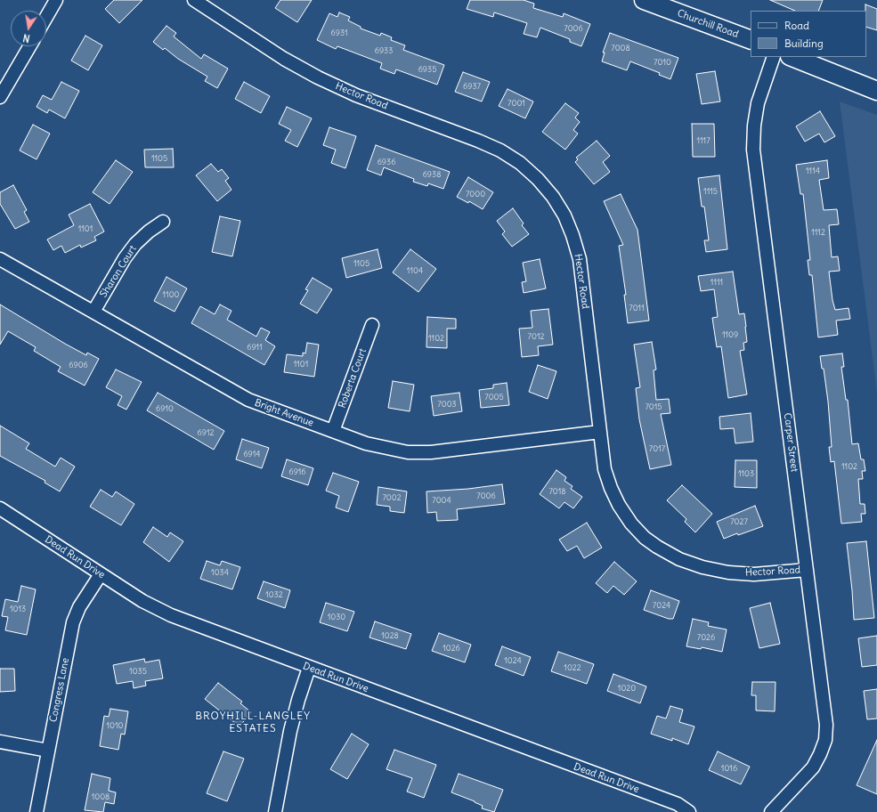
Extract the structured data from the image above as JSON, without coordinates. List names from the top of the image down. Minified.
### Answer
{"streets":{"street":["Churchill Road","Hector Road","Sharon Court","Roberta Court","Bright Avenue","Carper Street","Dead Run Drive","Congress Lane"]},"crossings":[["Hector Road","Bright Avenue"],["Hector Road","Carper Street"],["Sharon Court","Bright Avenue"],["Roberta Court","Bright Avenue"],["Dead Run Drive","Congress Lane"]],"districts":["BROYHILL-LANGLEY ESTATES"],"house_numbers":["7006","6931","7008","6933","7010","6935","6937","7001","1117","1105","6936","1114","6938","1115","7000","1101","1112","1105","1104","1111","1100","7011","1109","7012","1102","6911","1101","6906","7005","7003","7015","6910","6912","7017","6914","1102","6916","1103","7018","7006","7002","7004","7027","1034","1032","7024","1013","1030","1028","7026","1026","1024","1022","1035","1020","1010","1016","1008"],"legend":["Road","Building"],"north":"bottom"}
